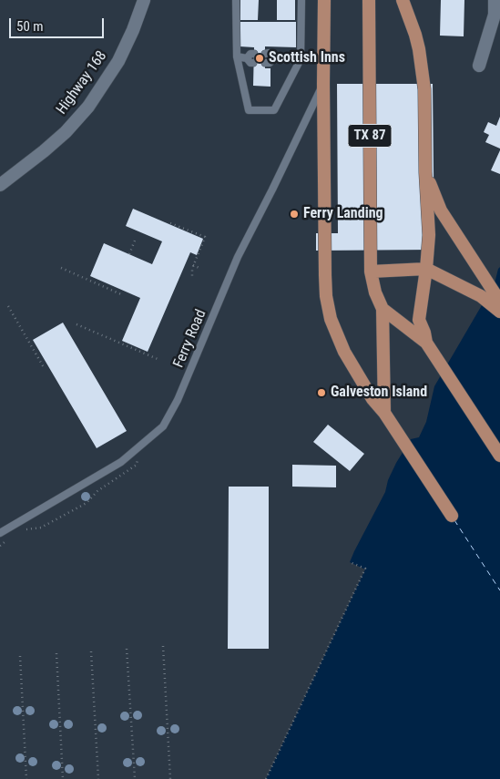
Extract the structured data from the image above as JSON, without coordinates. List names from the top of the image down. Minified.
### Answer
{"streets":{"main road":["TX 87"],"street":["Highway 168"],"lane":["Ferry Road"]},"places":["Scottish Inns","Ferry Landing","Galveston Island"],"scale_bar":"50 m"}
